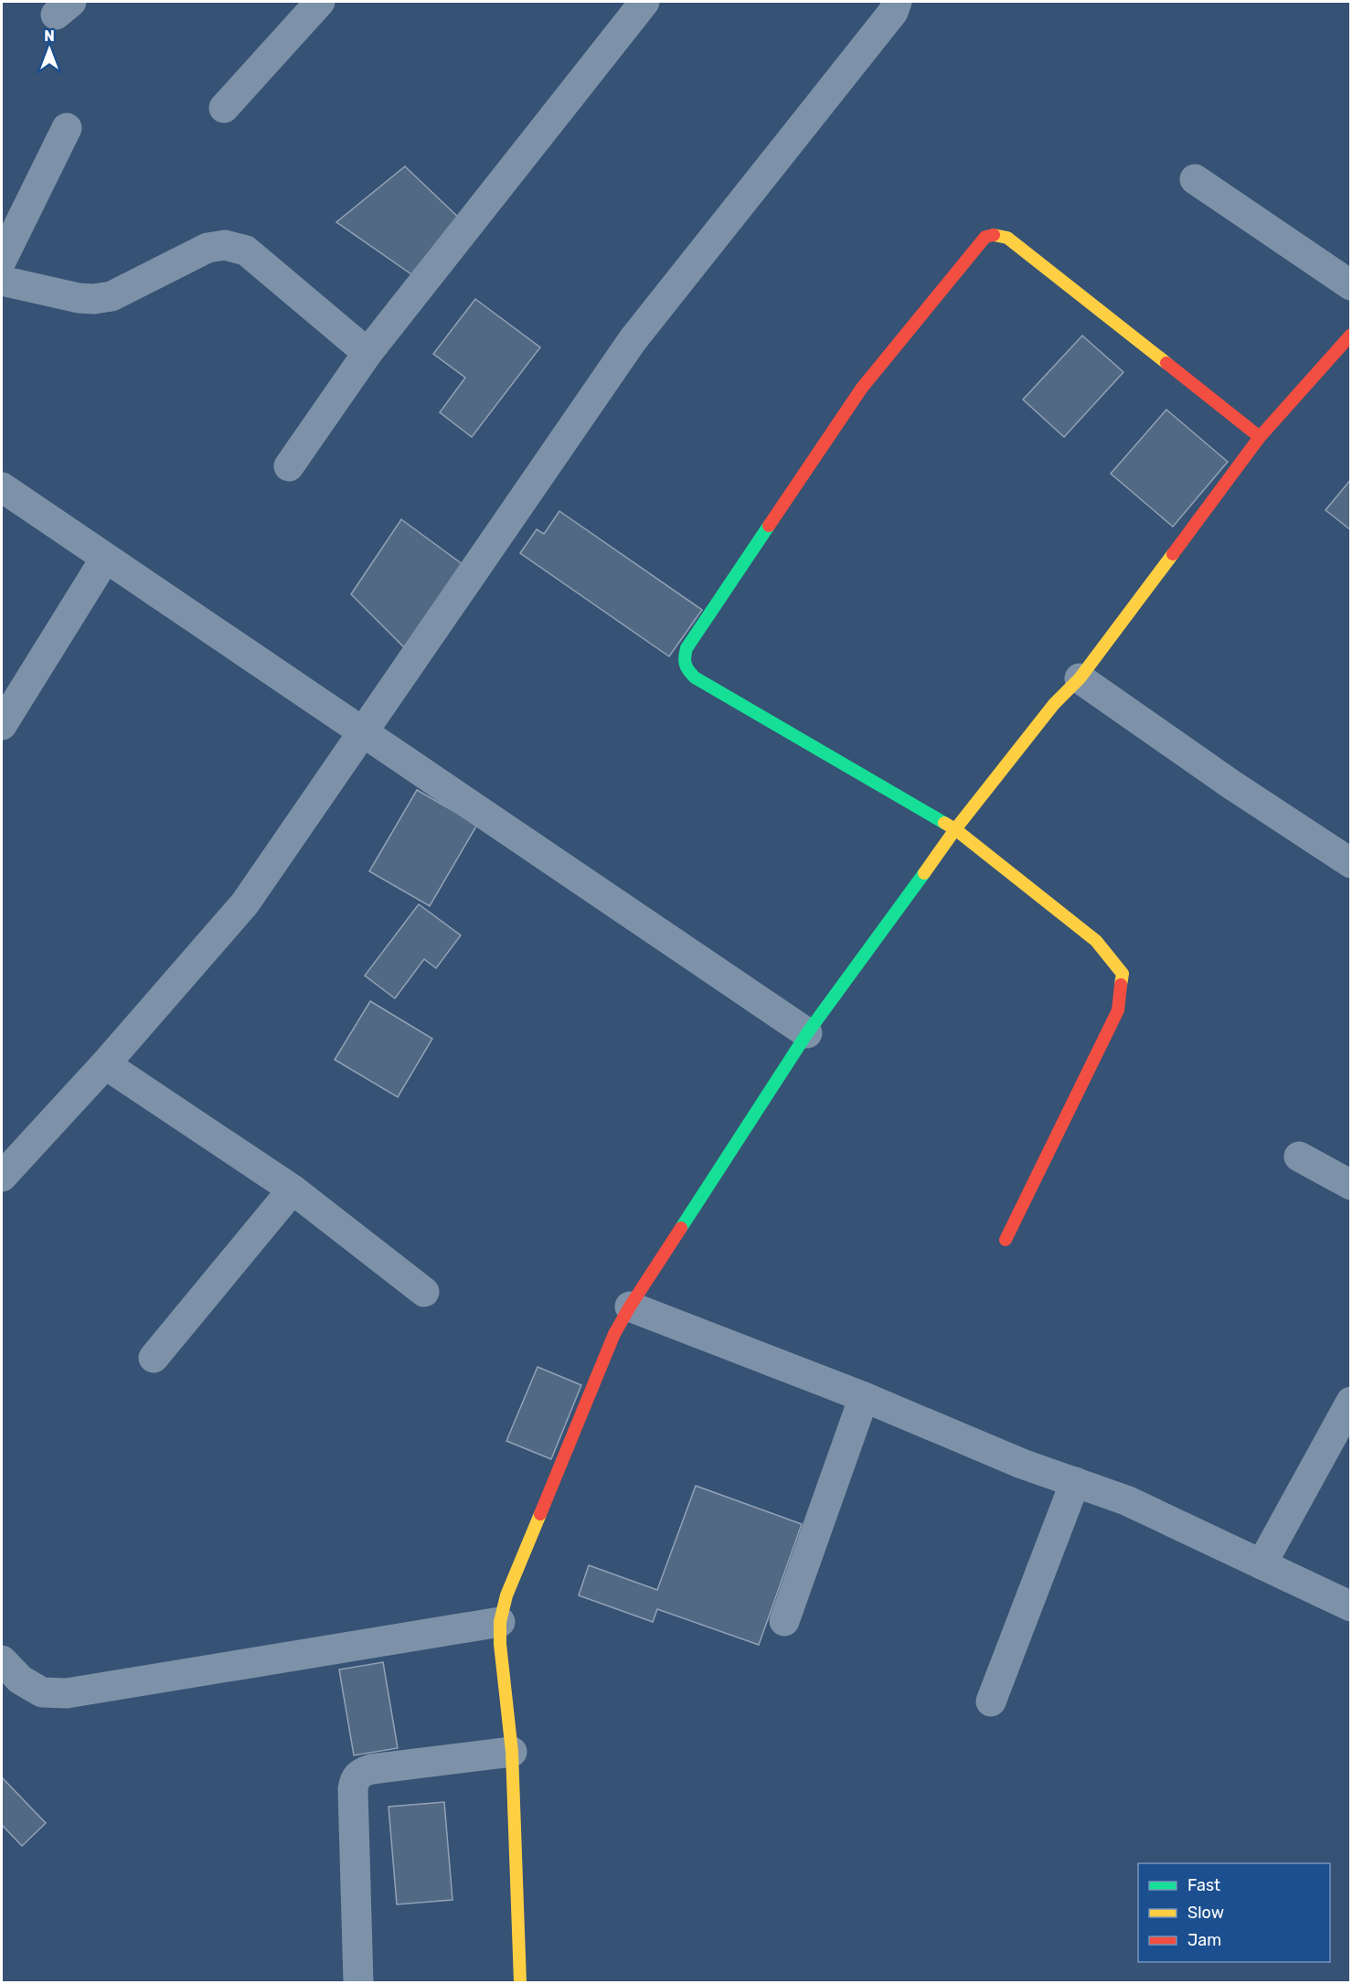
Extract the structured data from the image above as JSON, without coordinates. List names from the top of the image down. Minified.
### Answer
{"legend":["Fast","Slow","Jam"],"north":"top"}
